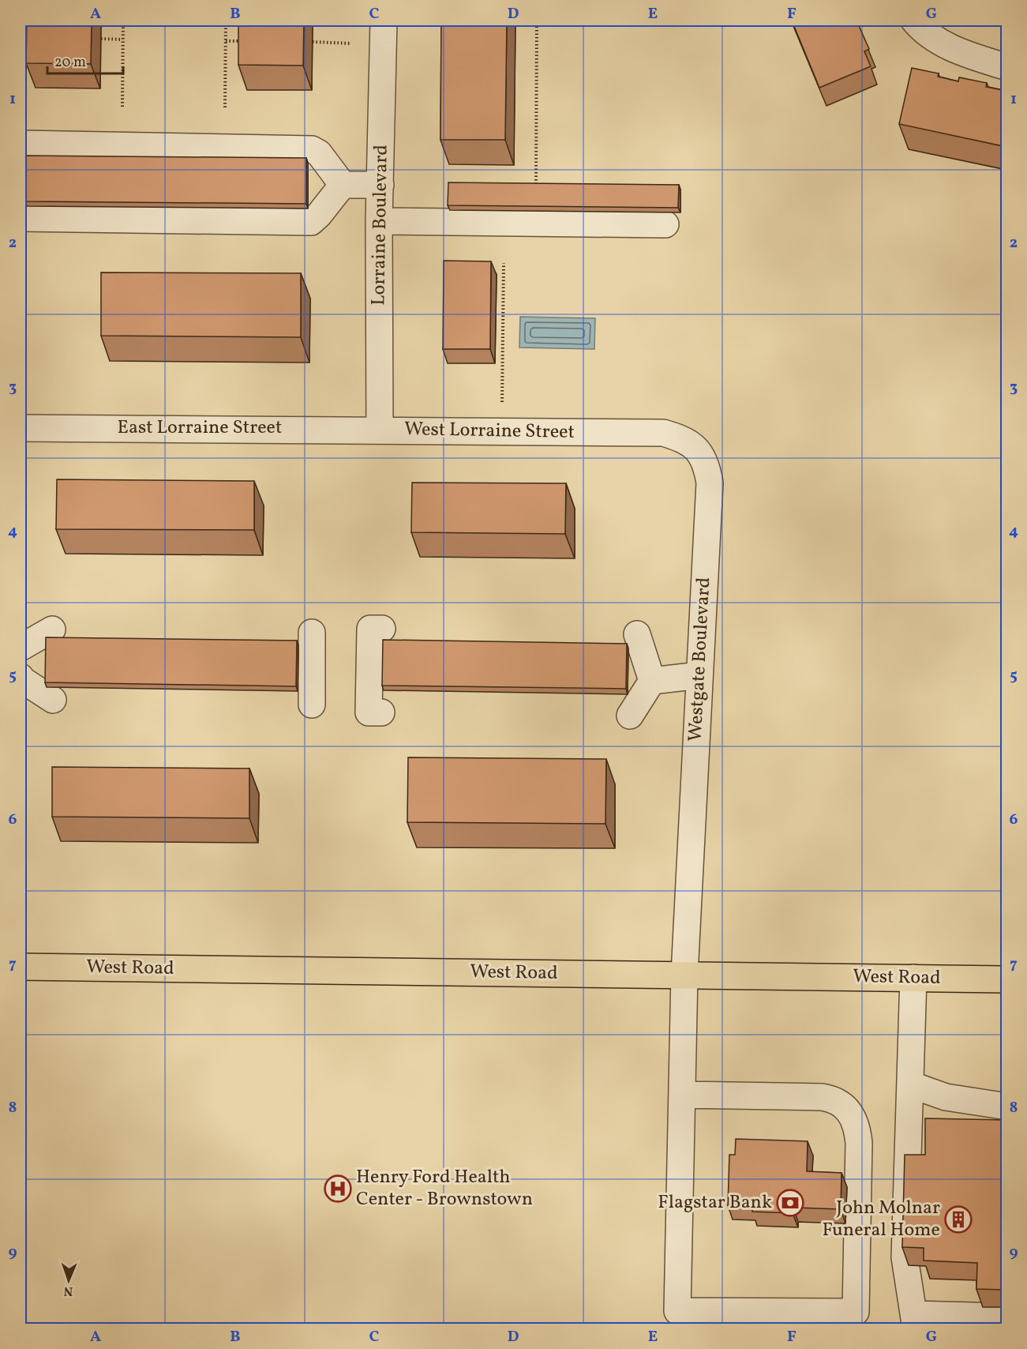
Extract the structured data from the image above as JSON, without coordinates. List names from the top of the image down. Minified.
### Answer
{"streets":{"main road":["West Road"],"street":["Lorraine Boulevard","East Lorraine Street","West Lorraine Street","Westgate Boulevard"]},"crossings":[["Lorraine Boulevard","East Lorraine Street"],["Lorraine Boulevard","West Lorraine Street"],["East Lorraine Street","West Lorraine Street"],["West Lorraine Street","Westgate Boulevard"],["Westgate Boulevard","West Road"]],"places":{"hospital":["Henry Ford Health Center - Brownstown"],"bank":["Flagstar Bank"],"building":["John Molnar Funeral Home"]},"scale_bar":"20 m","north":"bottom","grid":{"columns":["A","B","C","D","E","F","G"],"rows":["1","2","3","4","5","6","7","8","9"]}}
